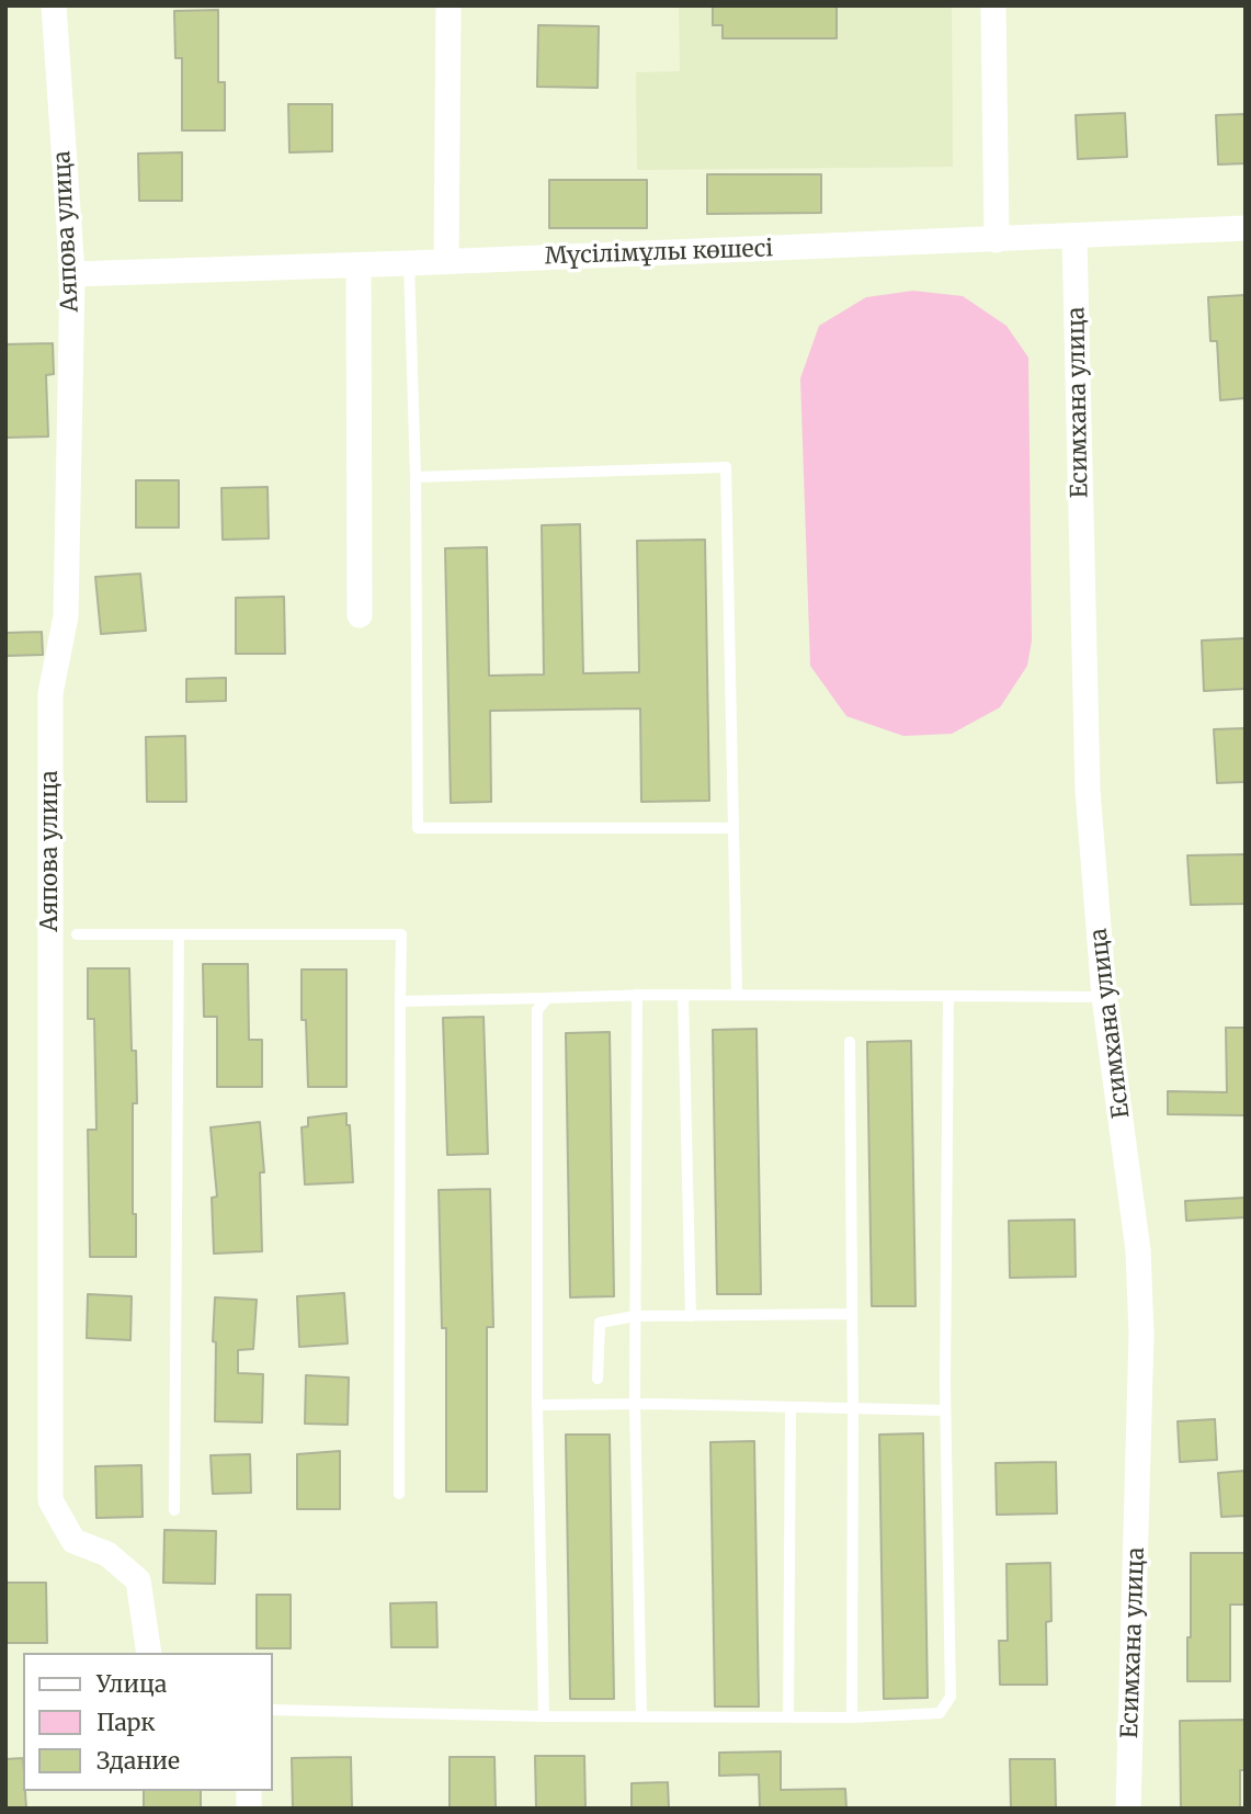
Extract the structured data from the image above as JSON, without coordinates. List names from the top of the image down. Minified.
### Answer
{"streets":{"street":["Аяпова улица","Мүсілімұлы көшесі","Есимхана улица"]},"crossings":[["Аяпова улица","Мүсілімұлы көшесі"],["Мүсілімұлы көшесі","Есимхана улица"]],"legend":["Улица","Парк","Здание"]}
